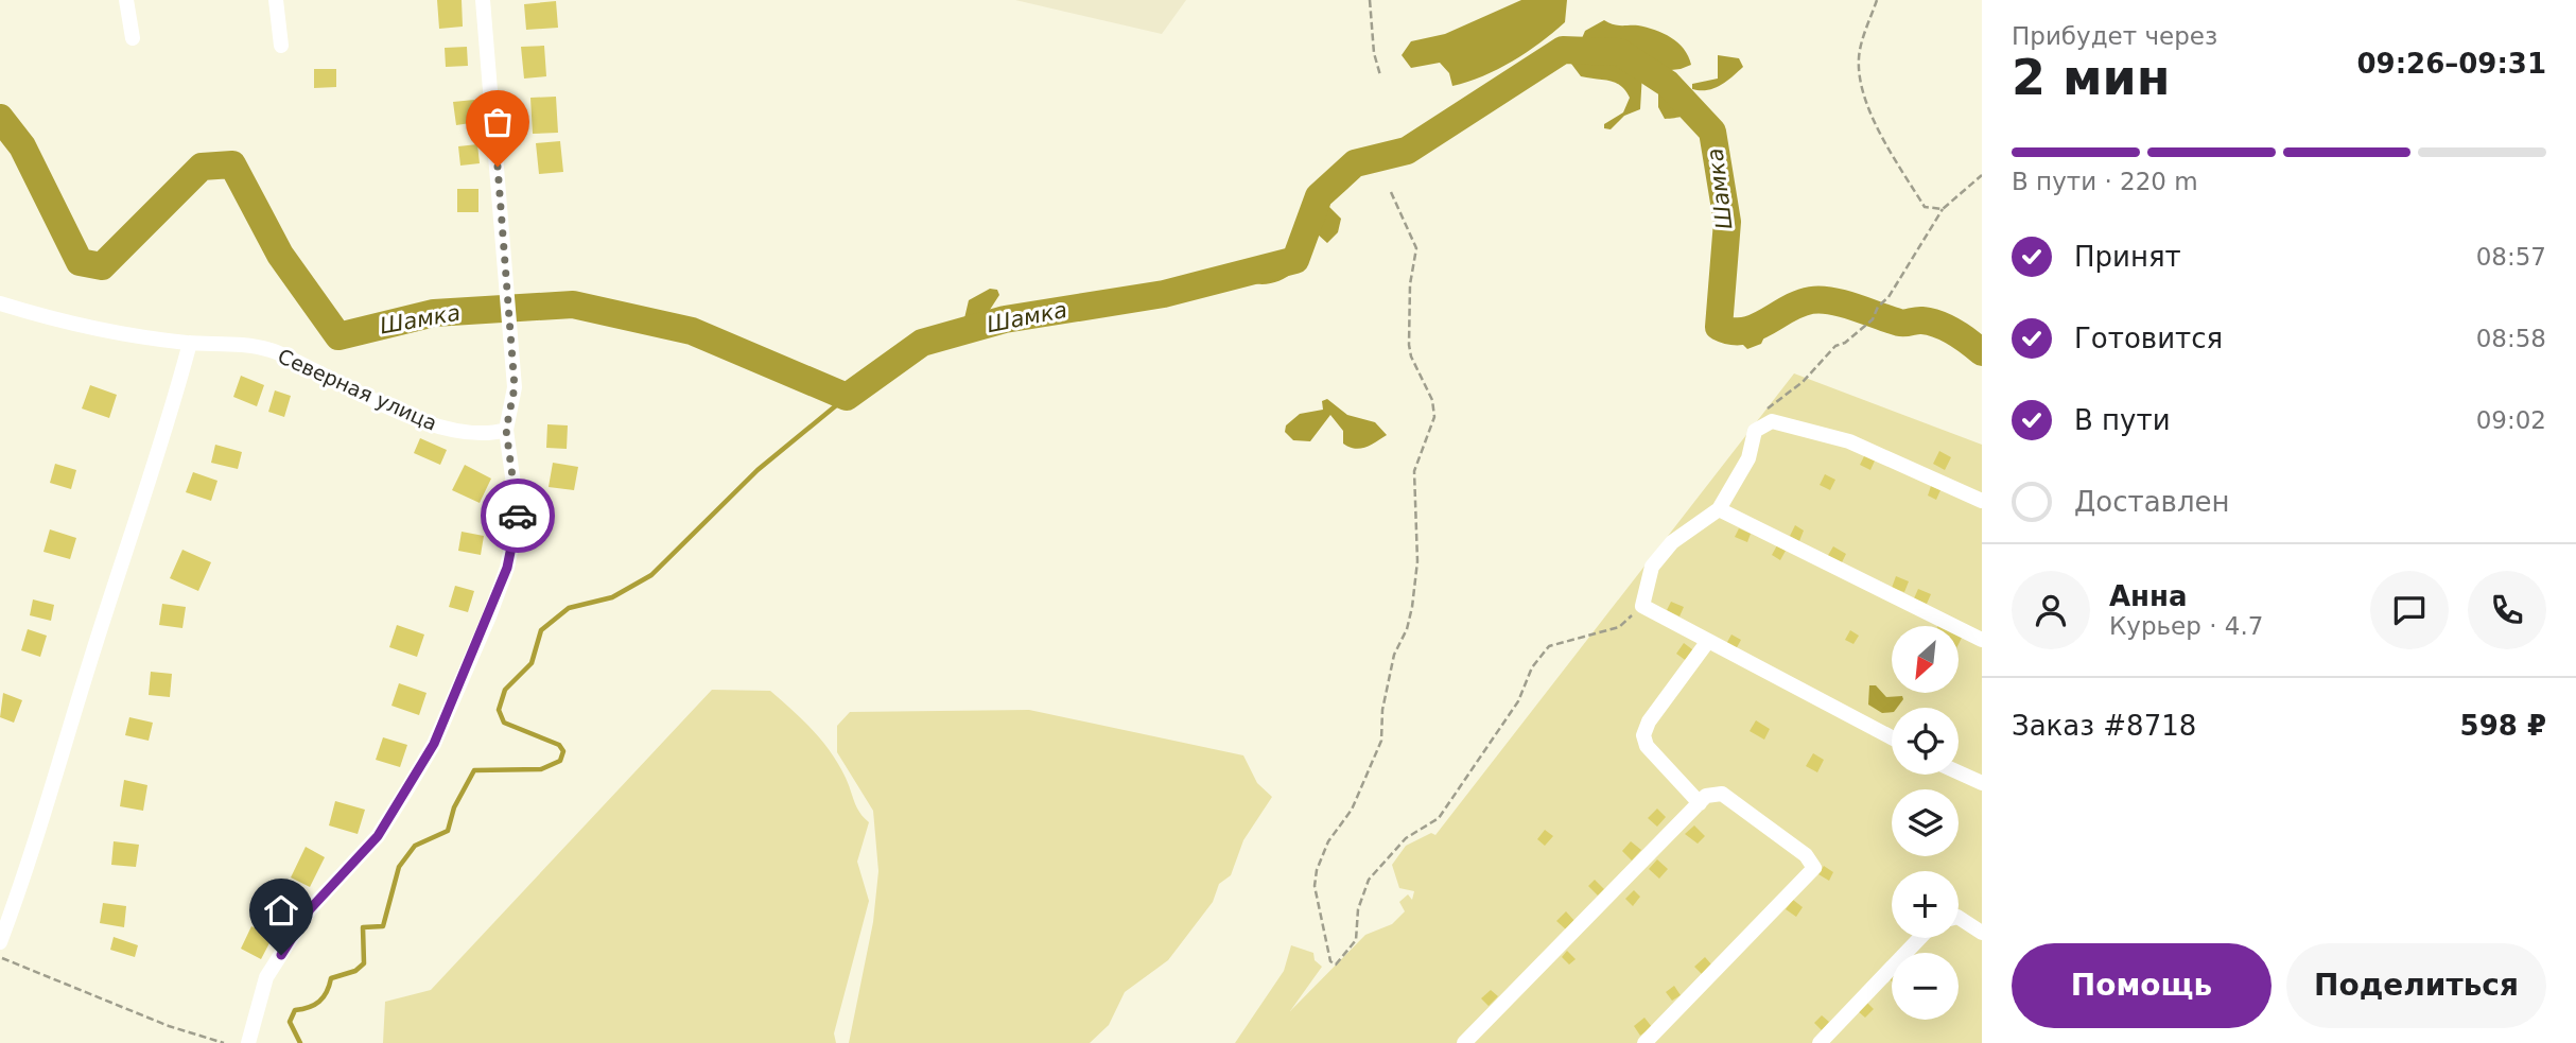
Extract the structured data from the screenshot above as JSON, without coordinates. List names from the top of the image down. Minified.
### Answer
{"streets":{"street":["Северная улица"]},"water":["Шамка"],"north":"bottom left","page":{"heading":["2 мин","Прибудет через","09:26–09:31"],"panel":["Анна","Курьер · 4.7","Заказ #8718","598 ₽"],"bar":"В пути · 220 m","list":[["Принят","08:57"],["Готовится","08:58"],["В пути","09:02"],"Доставлен"],"map_buttons":["+","−"],"buttons":["Помощь","Поделиться"]}}
